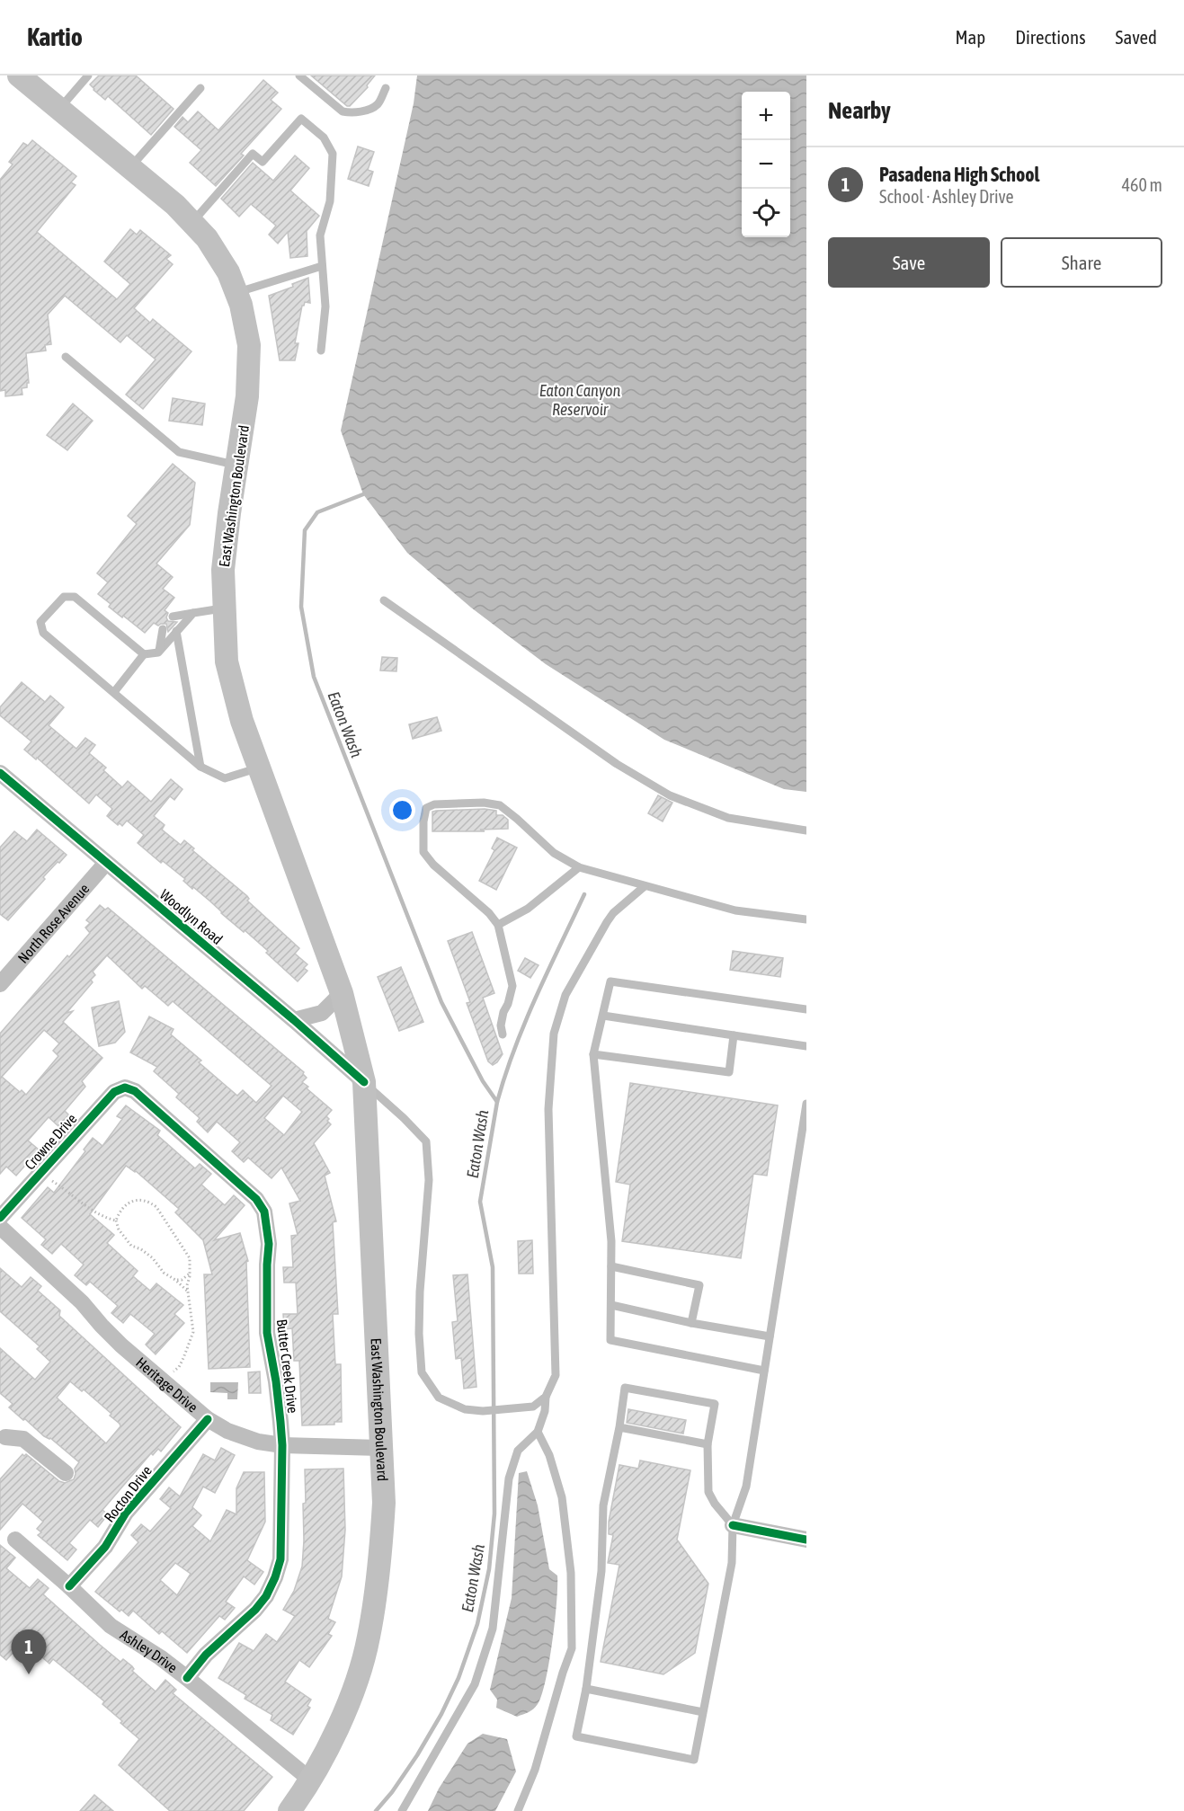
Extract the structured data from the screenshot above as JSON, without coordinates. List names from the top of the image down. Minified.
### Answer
{"streets":{"main road":["East Washington Boulevard"],"street":["Woodlyn Road","North Rose Avenue","Crowne Drive","Butter Creek Drive","Heritage Drive","Rocton Drive","Ashley Drive"]},"crossings":[["East Washington Boulevard","Woodlyn Road"],["East Washington Boulevard","Heritage Drive"],["East Washington Boulevard","Ashley Drive"],["Woodlyn Road","North Rose Avenue"],["Crowne Drive","Butter Creek Drive"],["Butter Creek Drive","Heritage Drive"],["Butter Creek Drive","Ashley Drive"],["Heritage Drive","Rocton Drive"],["Rocton Drive","Ashley Drive"]],"water":["Eaton Canyon Reservoir","Eaton Wash"],"page":{"header":"Kartio","nav":["Map","Directions","Saved"],"heading":"Nearby","map_buttons":["+","−"],"list":[{"mark":"1","name":"Pasadena High School","note":"School · Ashley Drive","value":"460 m"}],"buttons":["Save","Share"],"pins":"1"}}
